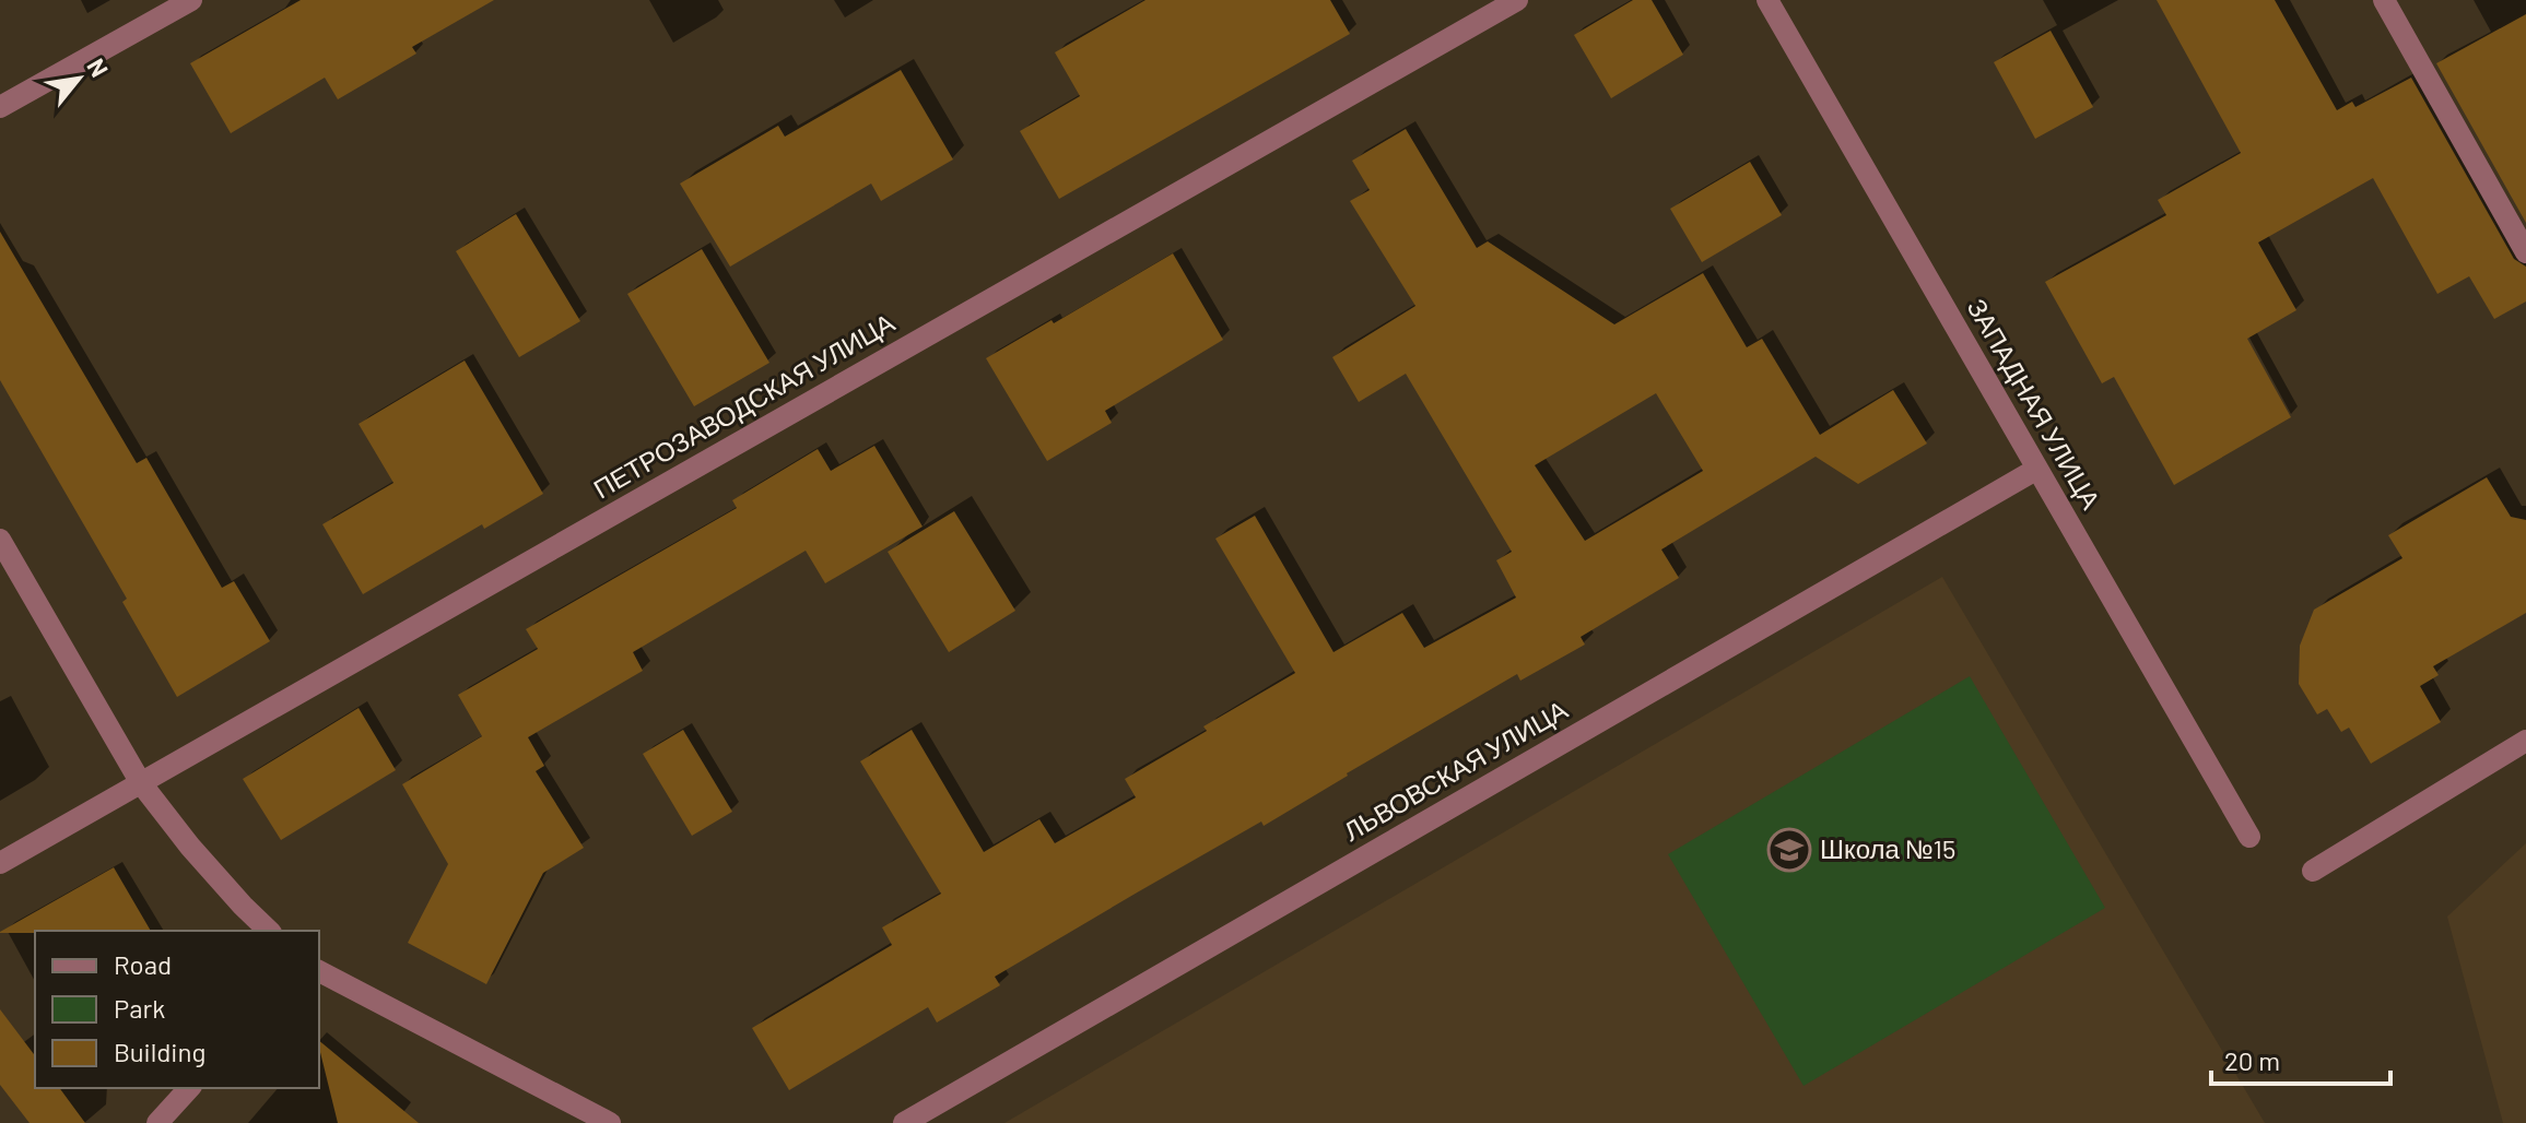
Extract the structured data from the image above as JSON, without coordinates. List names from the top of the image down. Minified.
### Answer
{"streets":{"street":["ЗАПАДНАЯ УЛИЦА","ПЕТРОЗАВОДСКАЯ УЛИЦА","ЛЬВОВСКАЯ УЛИЦА"]},"crossings":[["ЗАПАДНАЯ УЛИЦА","ЛЬВОВСКАЯ УЛИЦА"]],"places":{"school or university":["Школа №15"]},"legend":["Road","Park","Building"],"scale_bar":"20 m","north":"top right"}
